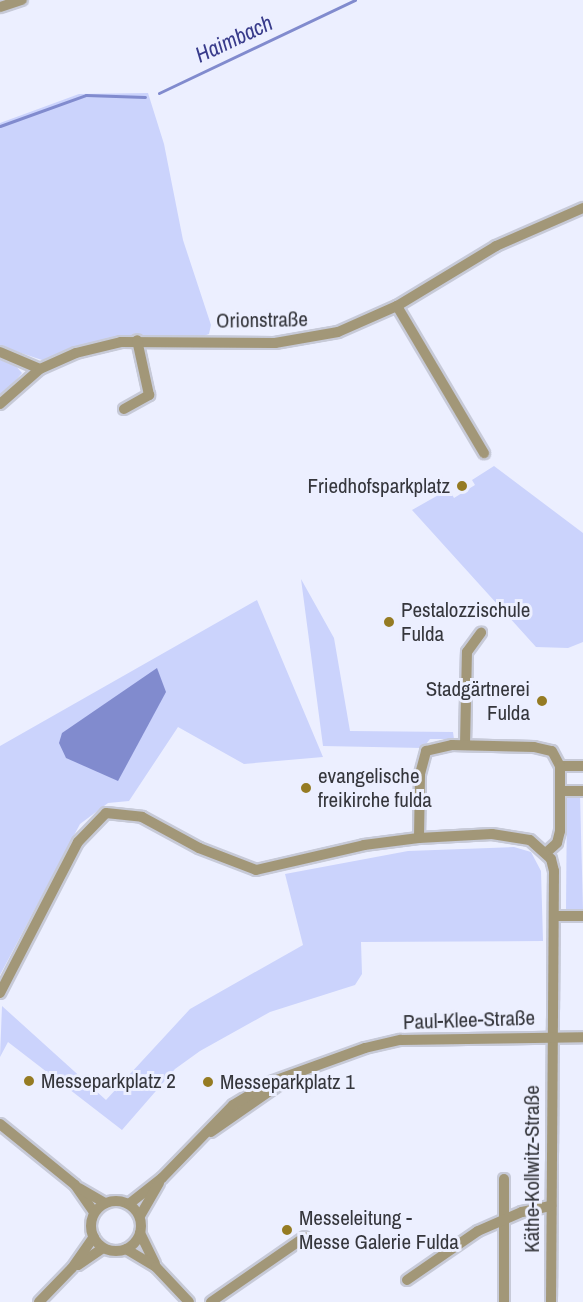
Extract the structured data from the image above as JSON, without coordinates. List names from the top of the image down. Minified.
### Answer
{"streets":{"street":["Orionstraße","Paul-Klee-Straße","Käthe-Kollwitz-Straße"]},"crossings":[["Paul-Klee-Straße","Käthe-Kollwitz-Straße"]],"water":["Haimbach"],"places":["Friedhofsparkplatz","Pestalozzischule Fulda","Stadgärtnerei Fulda","evangelische freikirche fulda","Messeparkplatz 2","Messeparkplatz 1","Messeleitung - Messe Galerie Fulda"]}
